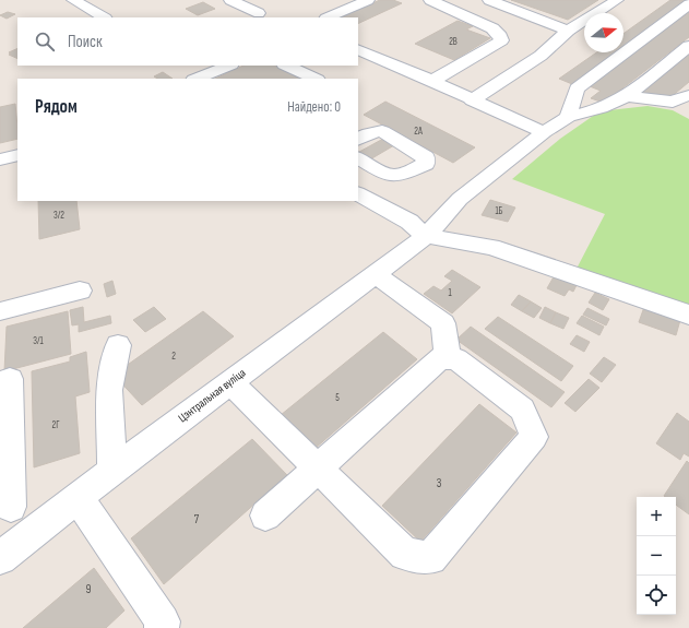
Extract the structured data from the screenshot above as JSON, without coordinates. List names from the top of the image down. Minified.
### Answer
{"streets":{"street":["Цэнтральная вуліца"]},"house_numbers":["2В","2А","1Б","3/2","1","3/1","2","5","2Г","3","7","9"],"north":"right","page":{"search":"Поиск","heading":["Рядом","Найдено: 0"],"map_buttons":["+","−"]}}
